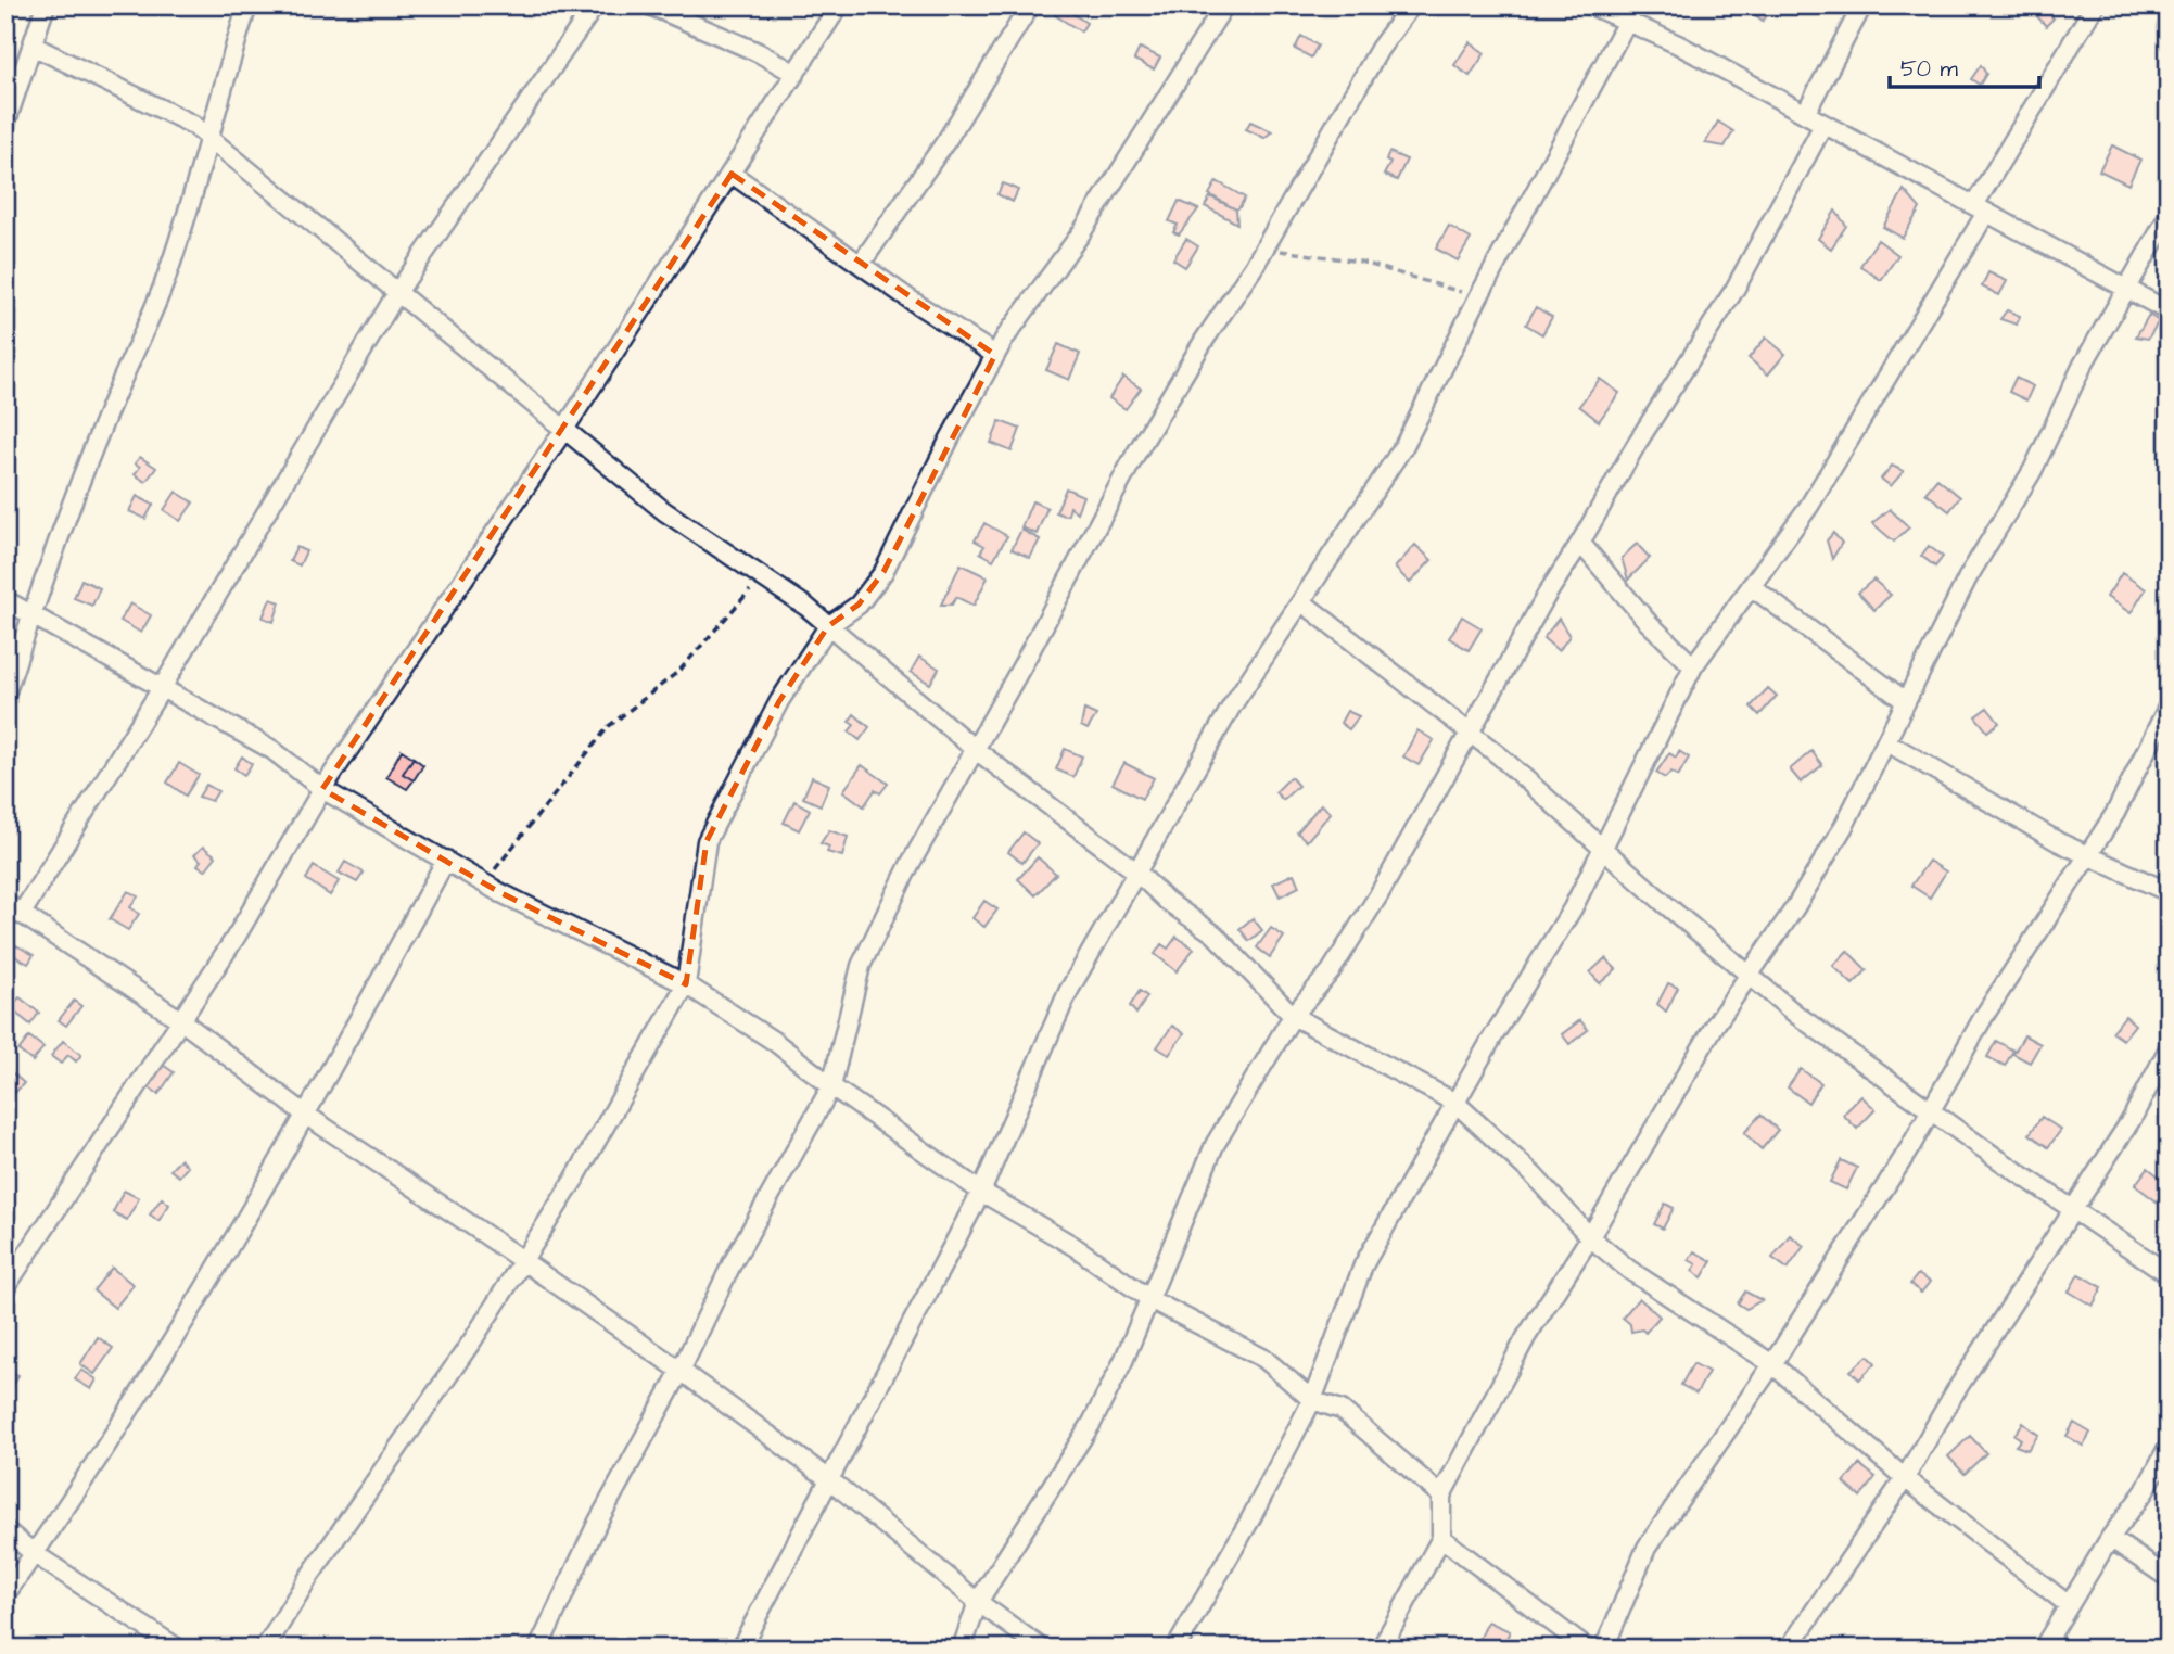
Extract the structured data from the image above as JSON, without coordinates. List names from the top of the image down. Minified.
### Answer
{"scale_bar":"50 m"}
